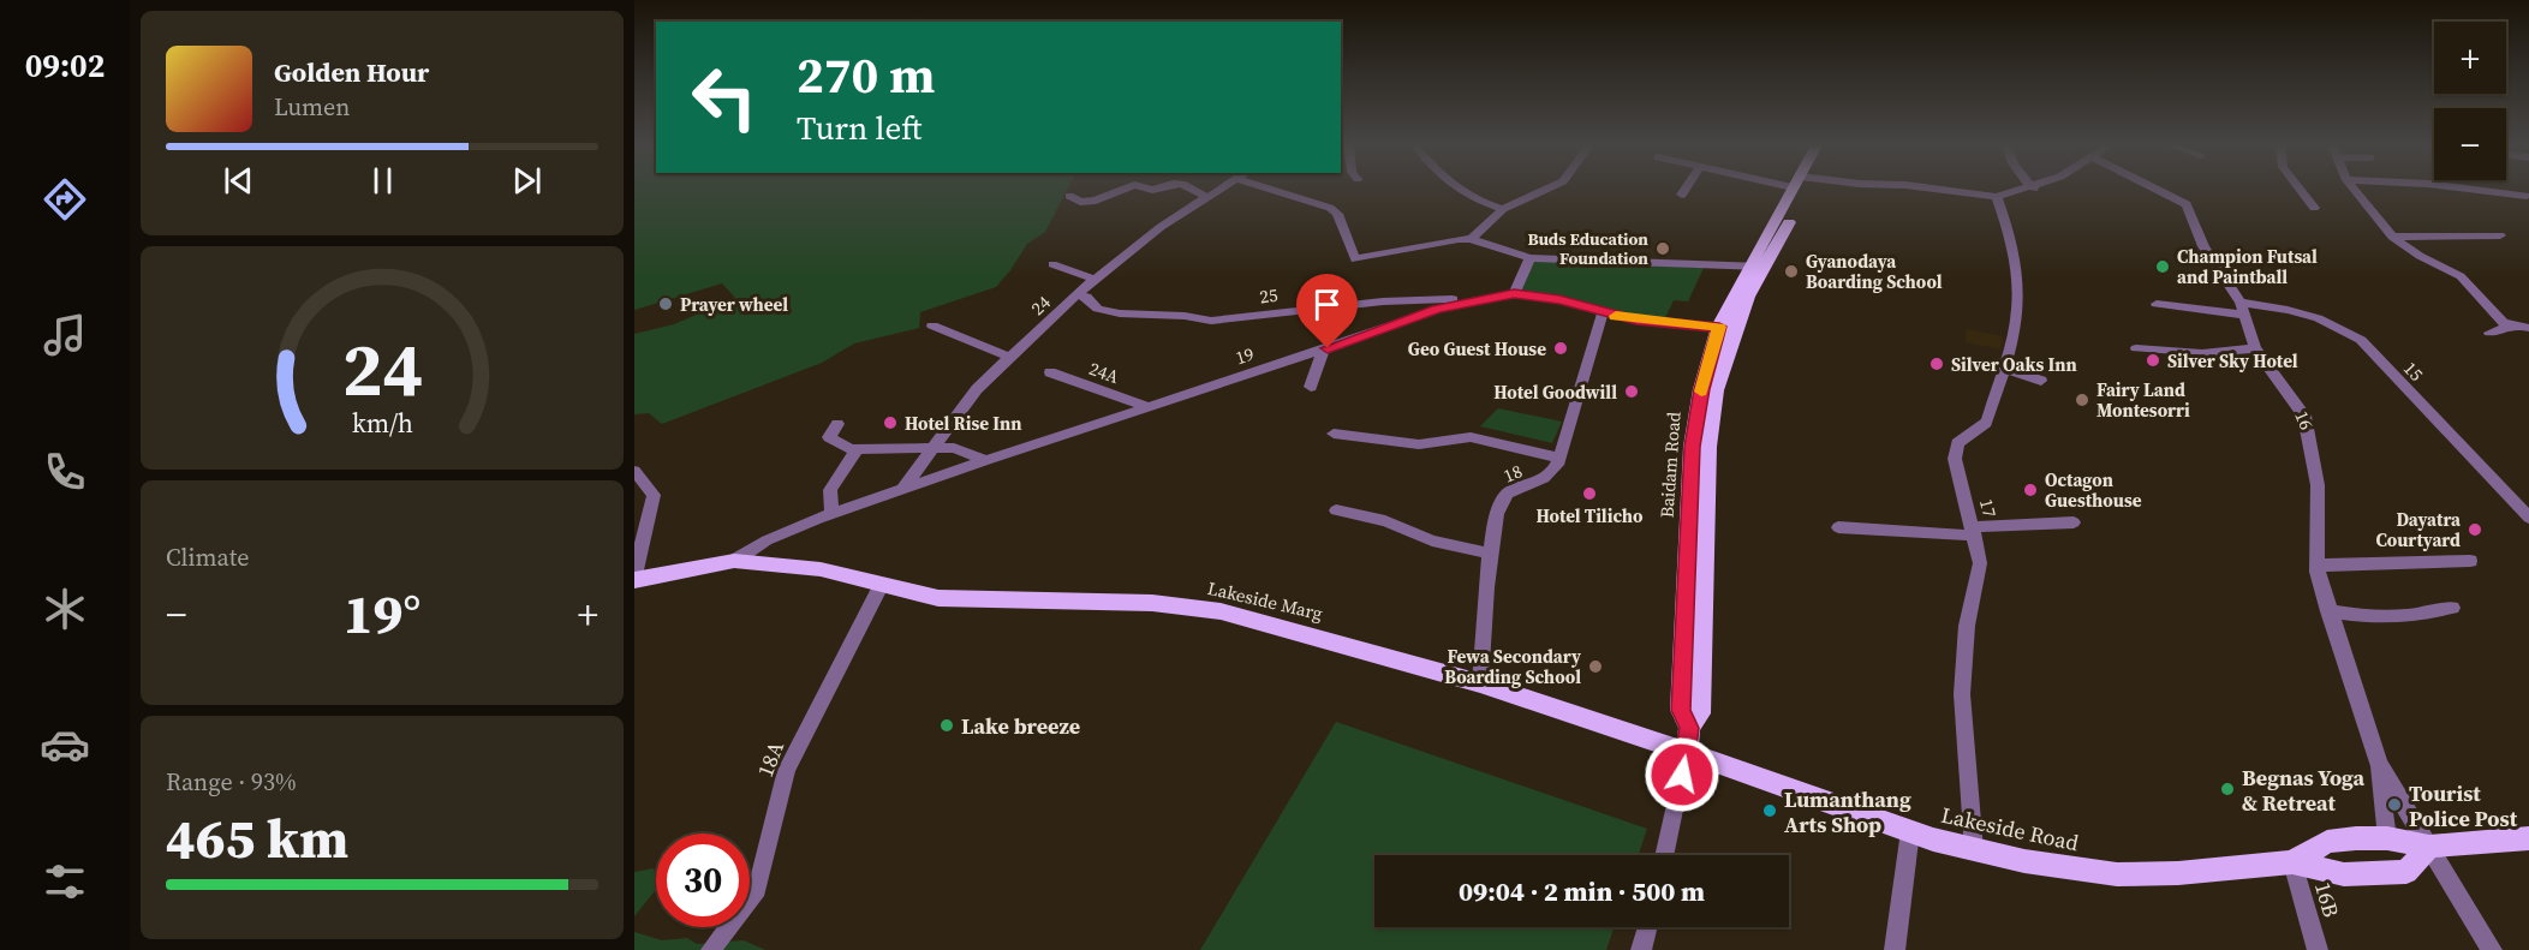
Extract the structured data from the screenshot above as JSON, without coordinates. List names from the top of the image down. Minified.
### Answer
{"streets":{"main road":["Baidam Road","Lakeside Marg","Lakeside Road"],"street":["25","24","19","15","24A","16","18","17","18A","16B"]},"crossings":[["25","24"],["25","19"],["24","19"],["19","24A"],["19","Baidam Road"],["19","18"],["19","Lakeside Marg"],["15","16"],["Baidam Road","Lakeside Marg"],["Baidam Road","Lakeside Road"],["18","Lakeside Marg"],["17","Lakeside Road"],["Lakeside Marg","18A"],["Lakeside Marg","Lakeside Road"],["Lakeside Road","16B"]],"places":["Buds Education Foundation","Champion Futsal and Paintball","Gyanodaya Boarding School","Prayer wheel","Geo Guest House","Silver Sky Hotel","Silver Oaks Inn","Hotel Goodwill","Fairy Land Montesorri","Hotel Rise Inn","Octagon Guesthouse","Hotel Tilicho","Dayatra Courtyard","Fewa Secondary Boarding School","Lake breeze","Begnas Yoga & Retreat","Tourist Police Post","Lumanthang Arts Shop"],"page":{"tabs":"09:02","map_buttons":["+","−"],"turn":["270 m","Turn left"],"song":["Golden Hour","Lumen"],"tile":["Climate",["Range · 93%","465 km"]],"heat":["−","19°","+"],"limit":"30","trip":"09:04 · 2 min · 500 m","gauge":["24","km/h"]}}
